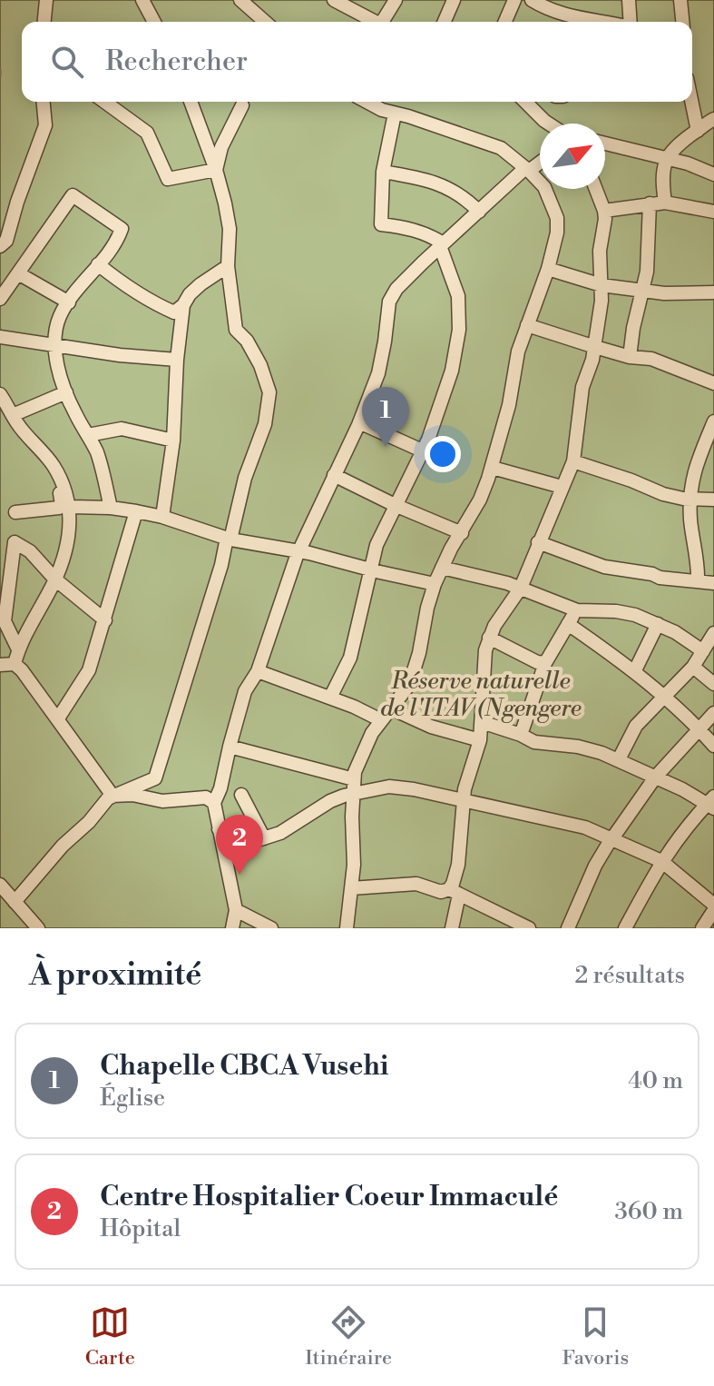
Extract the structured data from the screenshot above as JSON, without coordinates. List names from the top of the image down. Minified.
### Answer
{"parks":["Réserve naturelle de l'ITAV (Ngengere"],"north":"top right","page":{"search":"Rechercher","pins":["1","2"],"heading":["À proximité","2 résultats"],"list":[{"mark":"1","name":"Chapelle CBCA Vusehi","note":"Église","value":"40 m"},{"mark":"2","name":"Centre Hospitalier Coeur Immaculé","note":"Hôpital","value":"360 m"}],"nav":["Carte","Itinéraire","Favoris"]}}
